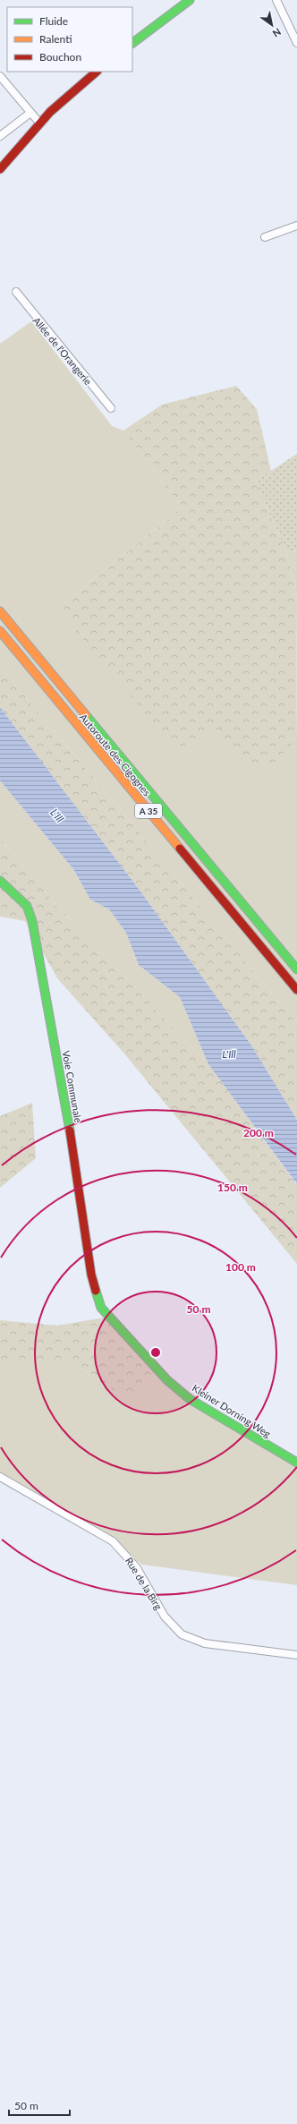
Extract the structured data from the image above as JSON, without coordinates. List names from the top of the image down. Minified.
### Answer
{"streets":{"main road":["Autoroute des Cigognes","A 35","Voie Communale","Kleiner Dorning Weg"],"street":["Allée de l'Orangerie","Rue de la Birg"]},"crossings":[["Voie Communale","Kleiner Dorning Weg"]],"water":["L'Ill"],"legend":["Fluide","Ralenti","Bouchon"],"scale_bar":"50 m","north":"bottom right","rings":["200 m","150 m","100 m","50 m"]}
